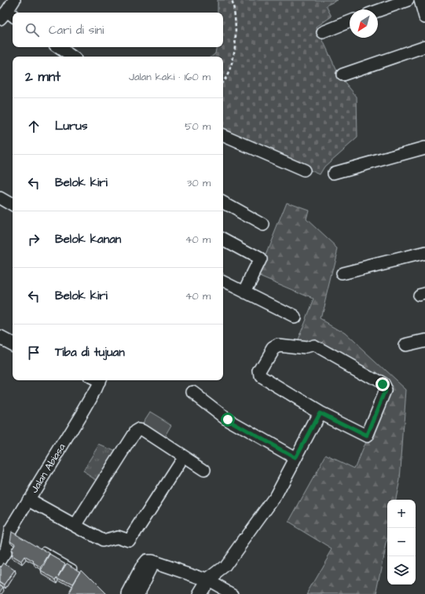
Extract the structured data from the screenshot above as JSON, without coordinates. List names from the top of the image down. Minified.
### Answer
{"streets":{"street":["Jalan Abiasa"]},"north":"bottom left","page":{"search":"Cari di sini","heading":["2 mnt","Jalan kaki · 160 m"],"list":[["Lurus","50 m"],["Belok kiri","30 m"],["Belok kanan","40 m"],["Belok kiri","40 m"],"Tiba di tujuan"],"map_buttons":["+","−"]}}
